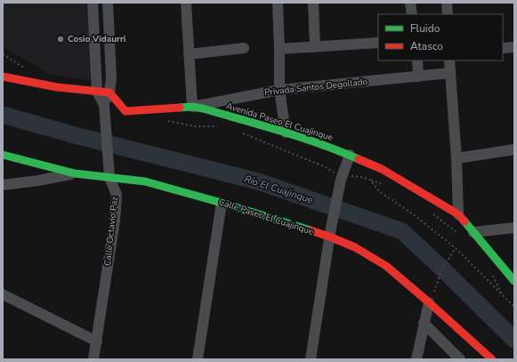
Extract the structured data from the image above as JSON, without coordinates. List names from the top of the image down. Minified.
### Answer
{"streets":{"street":["Privada Santos Degollado","Avenida Paseo El Cuajinque","Calle Paseo El Cuajinque","Calle Octavio Paz"]},"crossings":[["Privada Santos Degollado","Avenida Paseo El Cuajinque"],["Calle Paseo El Cuajinque","Calle Octavio Paz"]],"water":["Río El Cuajinque"],"places":["Cosio Vidaurri"],"legend":["Fluido","Atasco"]}
